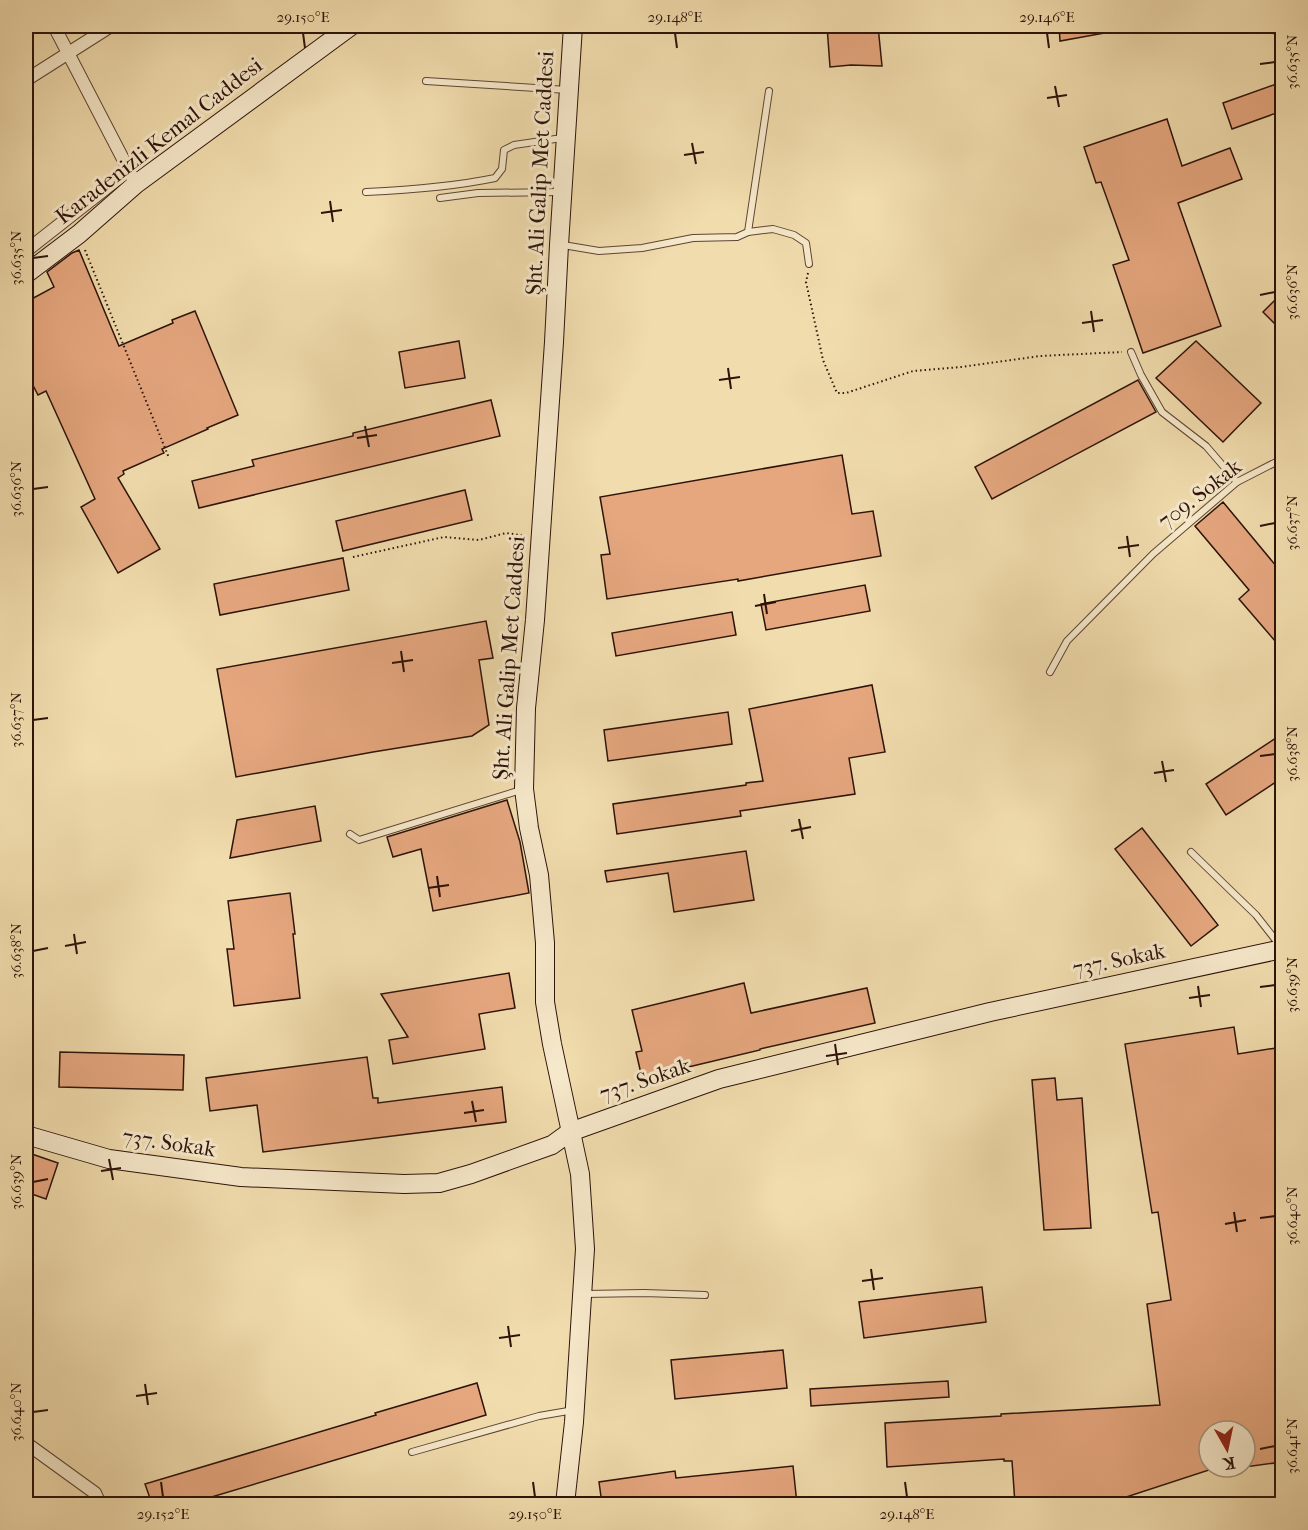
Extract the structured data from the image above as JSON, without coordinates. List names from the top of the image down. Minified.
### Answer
{"streets":{"street":["Karadenizli Kemal Caddesi","Şht. Ali Galip Met Caddesi","737. Sokak"],"lane":["709. Sokak"]},"crossings":[["Şht. Ali Galip Met Caddesi","737. Sokak"]],"north":"bottom","coordinates":["29.150°E","29.148°E","29.146°E","36.635°N","36.636°N","36.637°N","36.638°N","36.639°N","36.640°N","36.641°N","29.152°E"]}
